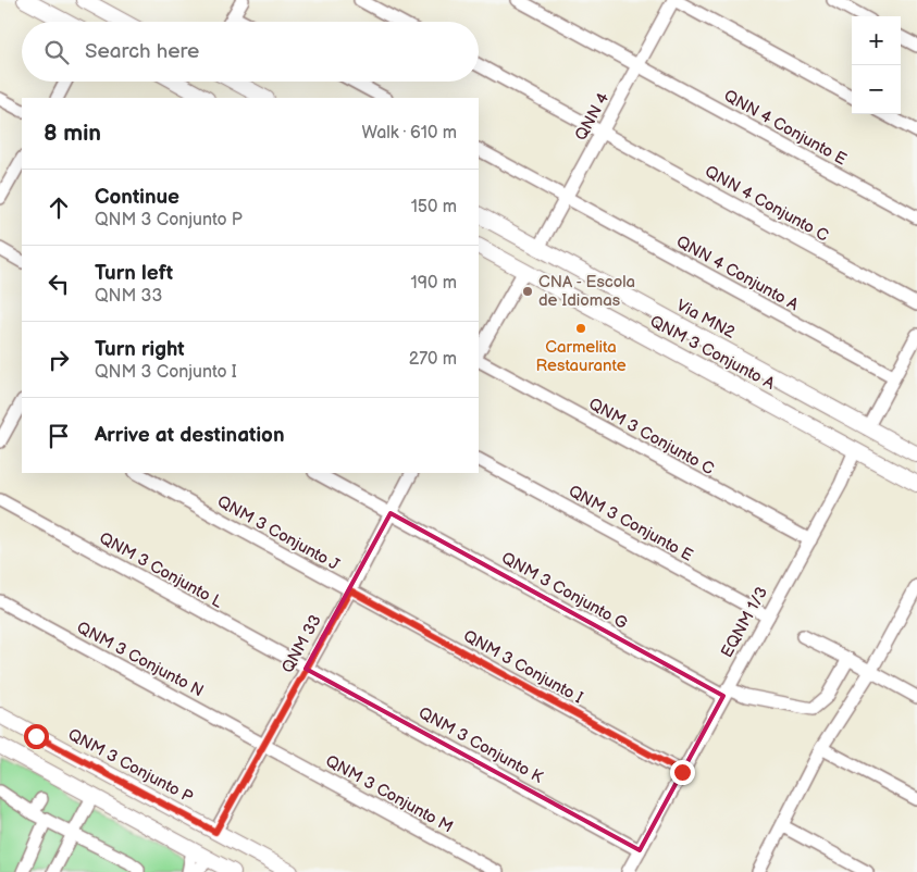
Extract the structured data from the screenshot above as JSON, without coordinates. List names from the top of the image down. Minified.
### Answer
{"streets":{"main road":["Via MN2","QNM 3 Conjunto A","QNM 3 Conjunto P"],"street":["QNN 4","QNN 4 Conjunto E","QNN 4 Conjunto C","QNN 4 Conjunto A","QNM 3 Conjunto C","QNM 3 Conjunto E","QNM 3 Conjunto J","QNM 3 Conjunto L","QNM 3 Conjunto G","EQNM 1/3","QNM 33","QNM 3 Conjunto N","QNM 3 Conjunto I","QNM 3 Conjunto K","QNM 3 Conjunto M"]},"crossings":[["QNN 4","QNN 4 Conjunto E"],["QNN 4","QNN 4 Conjunto C"],["QNN 4","QNN 4 Conjunto A"],["QNN 4","Via MN2"],["QNM 3 Conjunto A","EQNM 1/3"],["QNM 3 Conjunto C","EQNM 1/3"],["QNM 3 Conjunto E","EQNM 1/3"],["QNM 3 Conjunto J","QNM 33"],["QNM 3 Conjunto J","QNM 3 Conjunto I"],["QNM 3 Conjunto L","QNM 33"],["QNM 3 Conjunto L","QNM 3 Conjunto K"],["QNM 3 Conjunto G","EQNM 1/3"],["QNM 3 Conjunto G","QNM 33"],["EQNM 1/3","QNM 3 Conjunto I"],["EQNM 1/3","QNM 3 Conjunto K"],["QNM 33","QNM 3 Conjunto N"],["QNM 33","QNM 3 Conjunto I"],["QNM 33","QNM 3 Conjunto K"],["QNM 33","QNM 3 Conjunto P"],["QNM 33","QNM 3 Conjunto M"],["QNM 3 Conjunto N","QNM 3 Conjunto M"]],"places":["CNA - Escola de Idiomas","Carmelita Restaurante"],"page":{"map_buttons":["+","−"],"search":"Search here","heading":["8 min","Walk · 610 m"],"list":[["Continue","QNM 3 Conjunto P","150 m"],["Turn left","QNM 33","190 m"],["Turn right","QNM 3 Conjunto I","270 m"],"Arrive at destination"]}}
